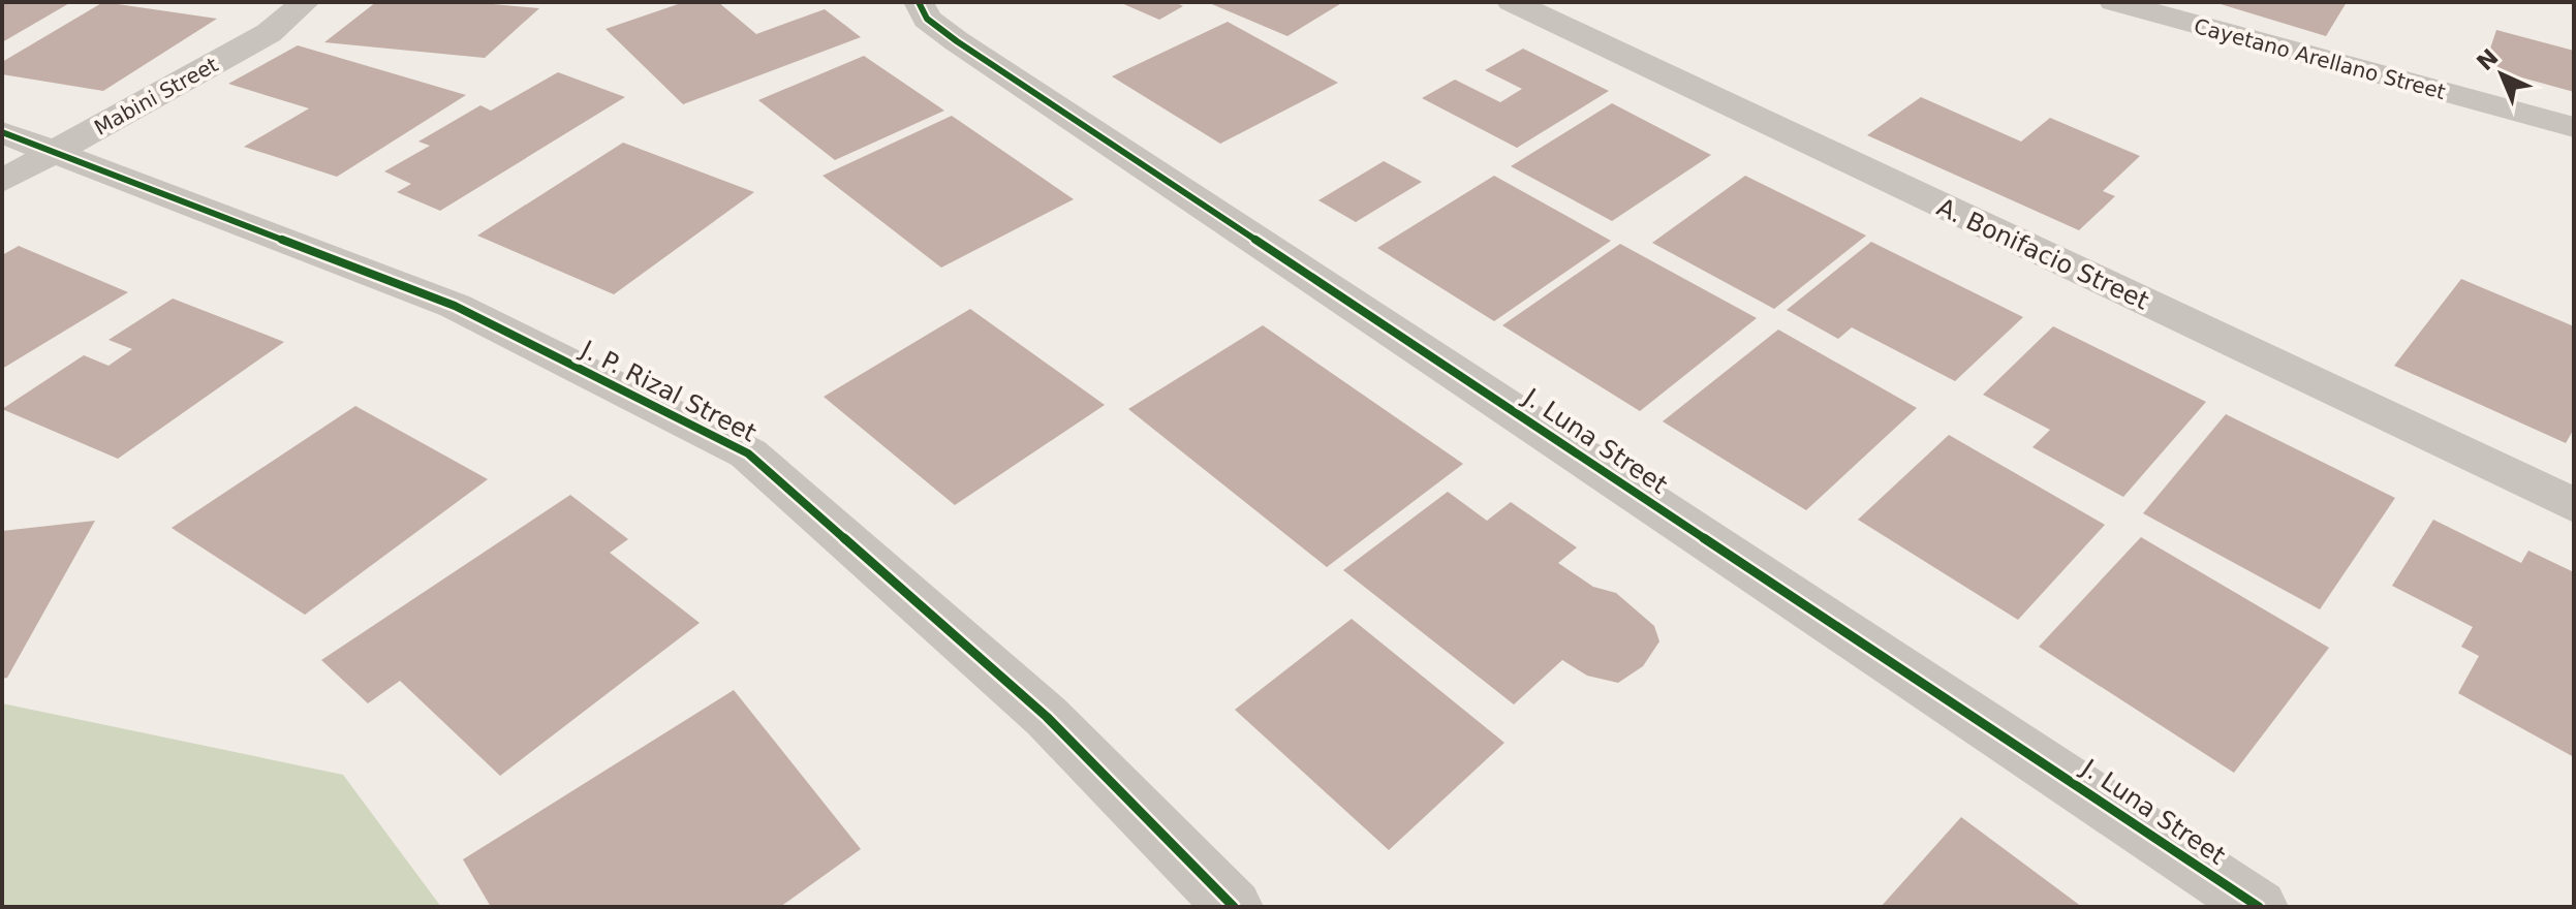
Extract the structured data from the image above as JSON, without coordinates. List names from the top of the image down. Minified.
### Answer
{"streets":{"street":["Cayetano Arellano Street","Mabini Street","A. Bonifacio Street","J. P. Rizal Street","J. Luna Street"]},"crossings":[["Mabini Street","J. P. Rizal Street"]],"north":"top left"}
